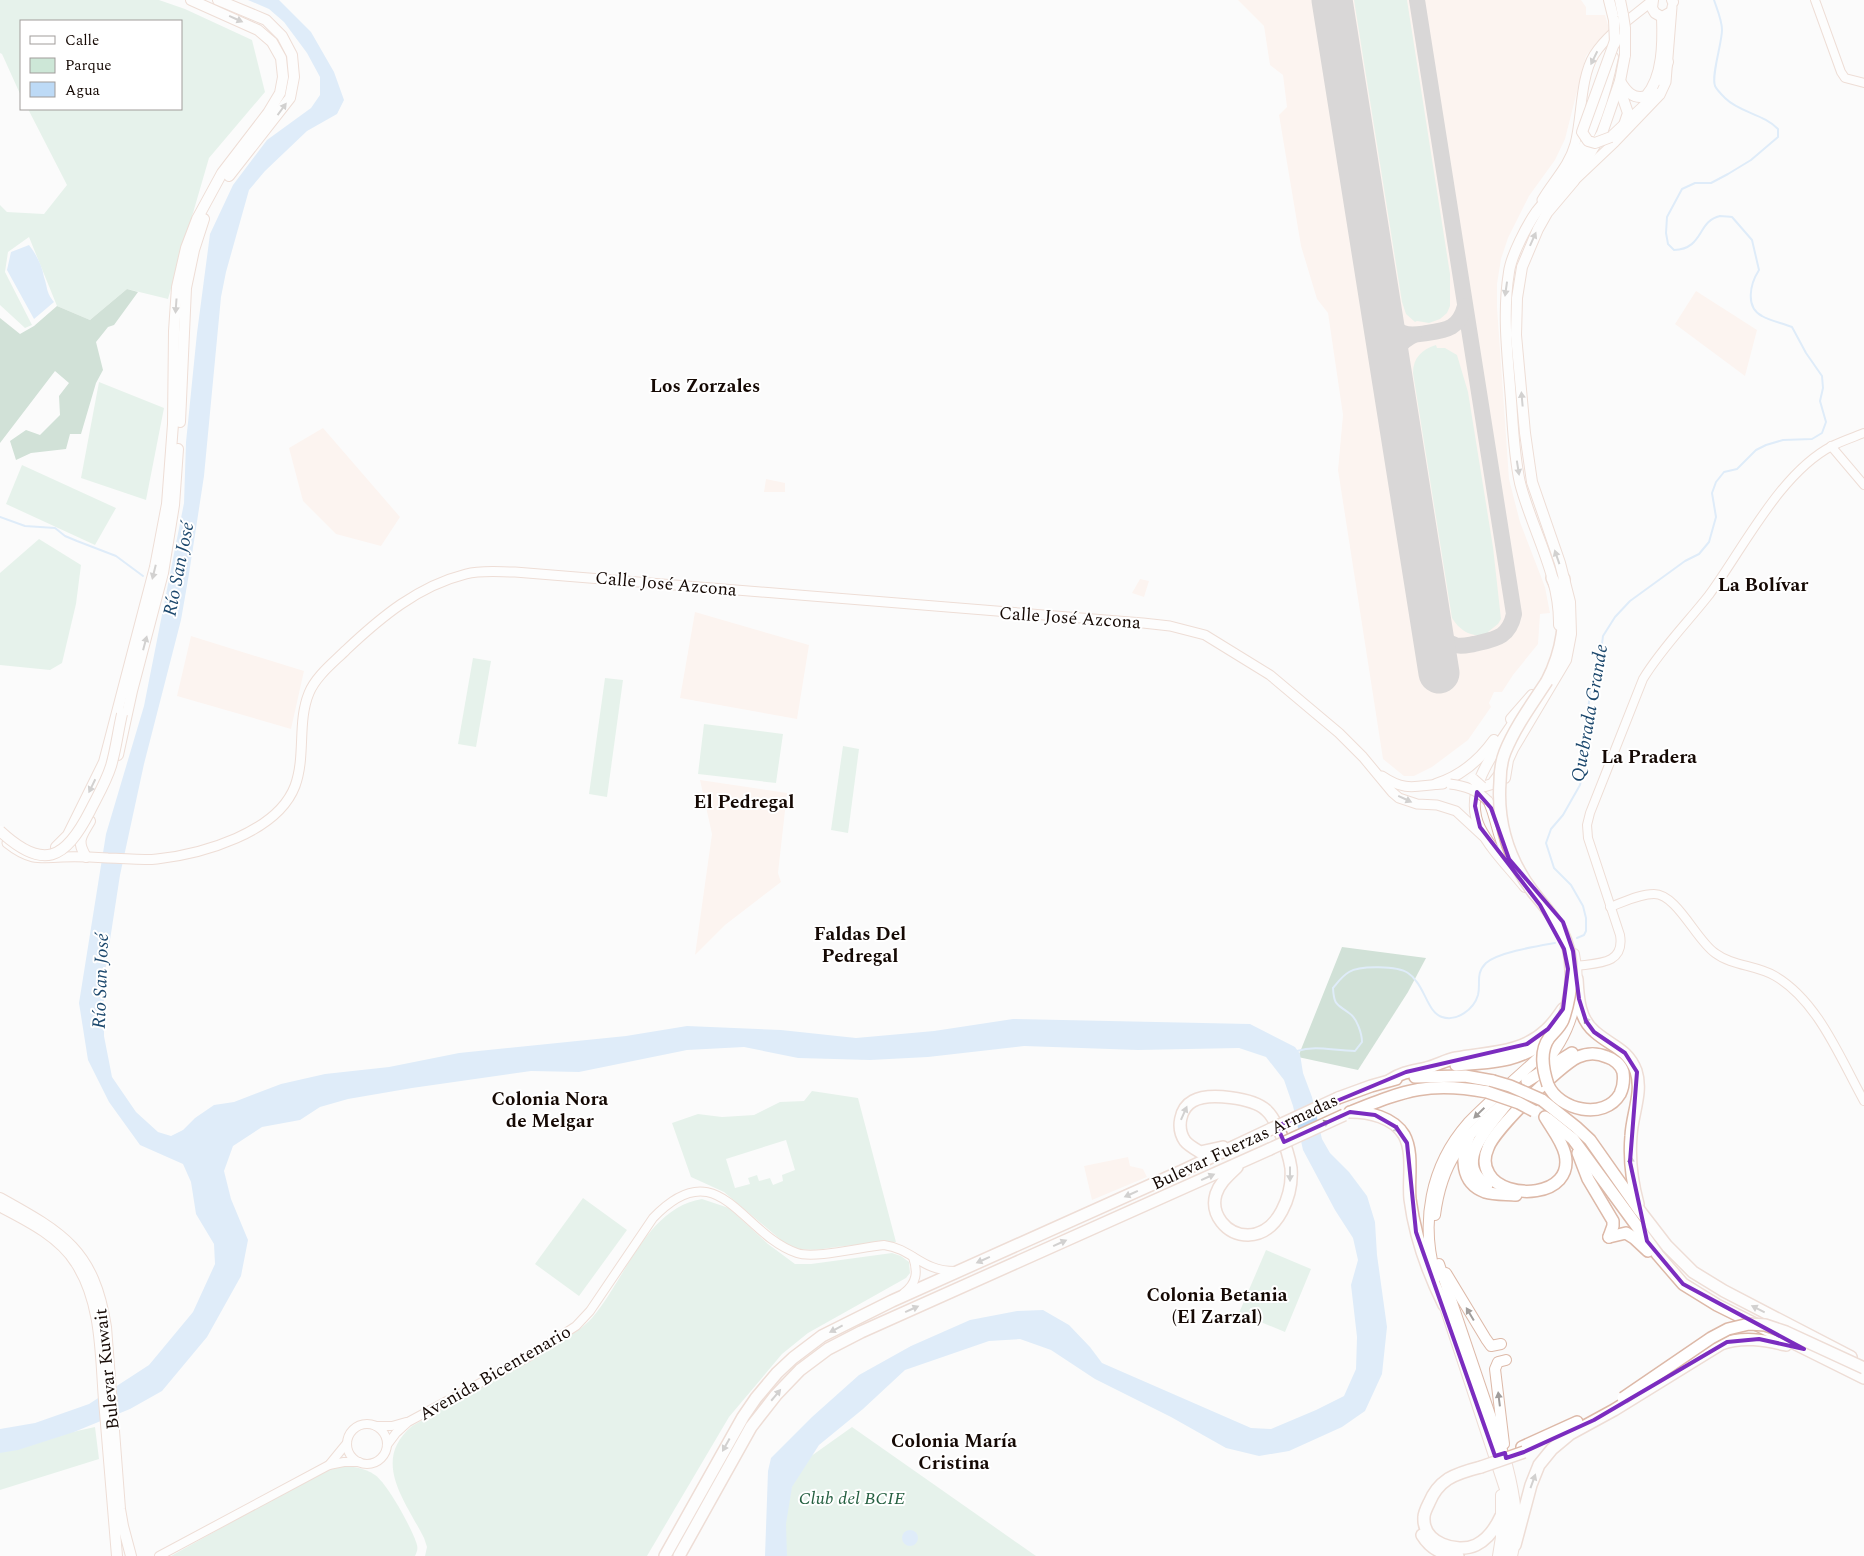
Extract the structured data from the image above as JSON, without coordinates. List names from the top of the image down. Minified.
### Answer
{"streets":{"highway":["Bulevar Fuerzas Armadas"],"main road":["Calle José Azcona","Bulevar Kuwait"],"street":["Avenida Bicentenario"]},"crossings":[["Bulevar Fuerzas Armadas","Avenida Bicentenario"]],"districts":["Los Zorzales","La Bolívar","La Pradera","El Pedregal","Faldas Del Pedregal","Colonia Nora de Melgar","Colonia Betania (El Zarzal)","Colonia María Cristina"],"water":["Río San José","Quebrada Grande"],"parks":["Club del BCIE"],"legend":["Calle","Parque","Agua"]}
